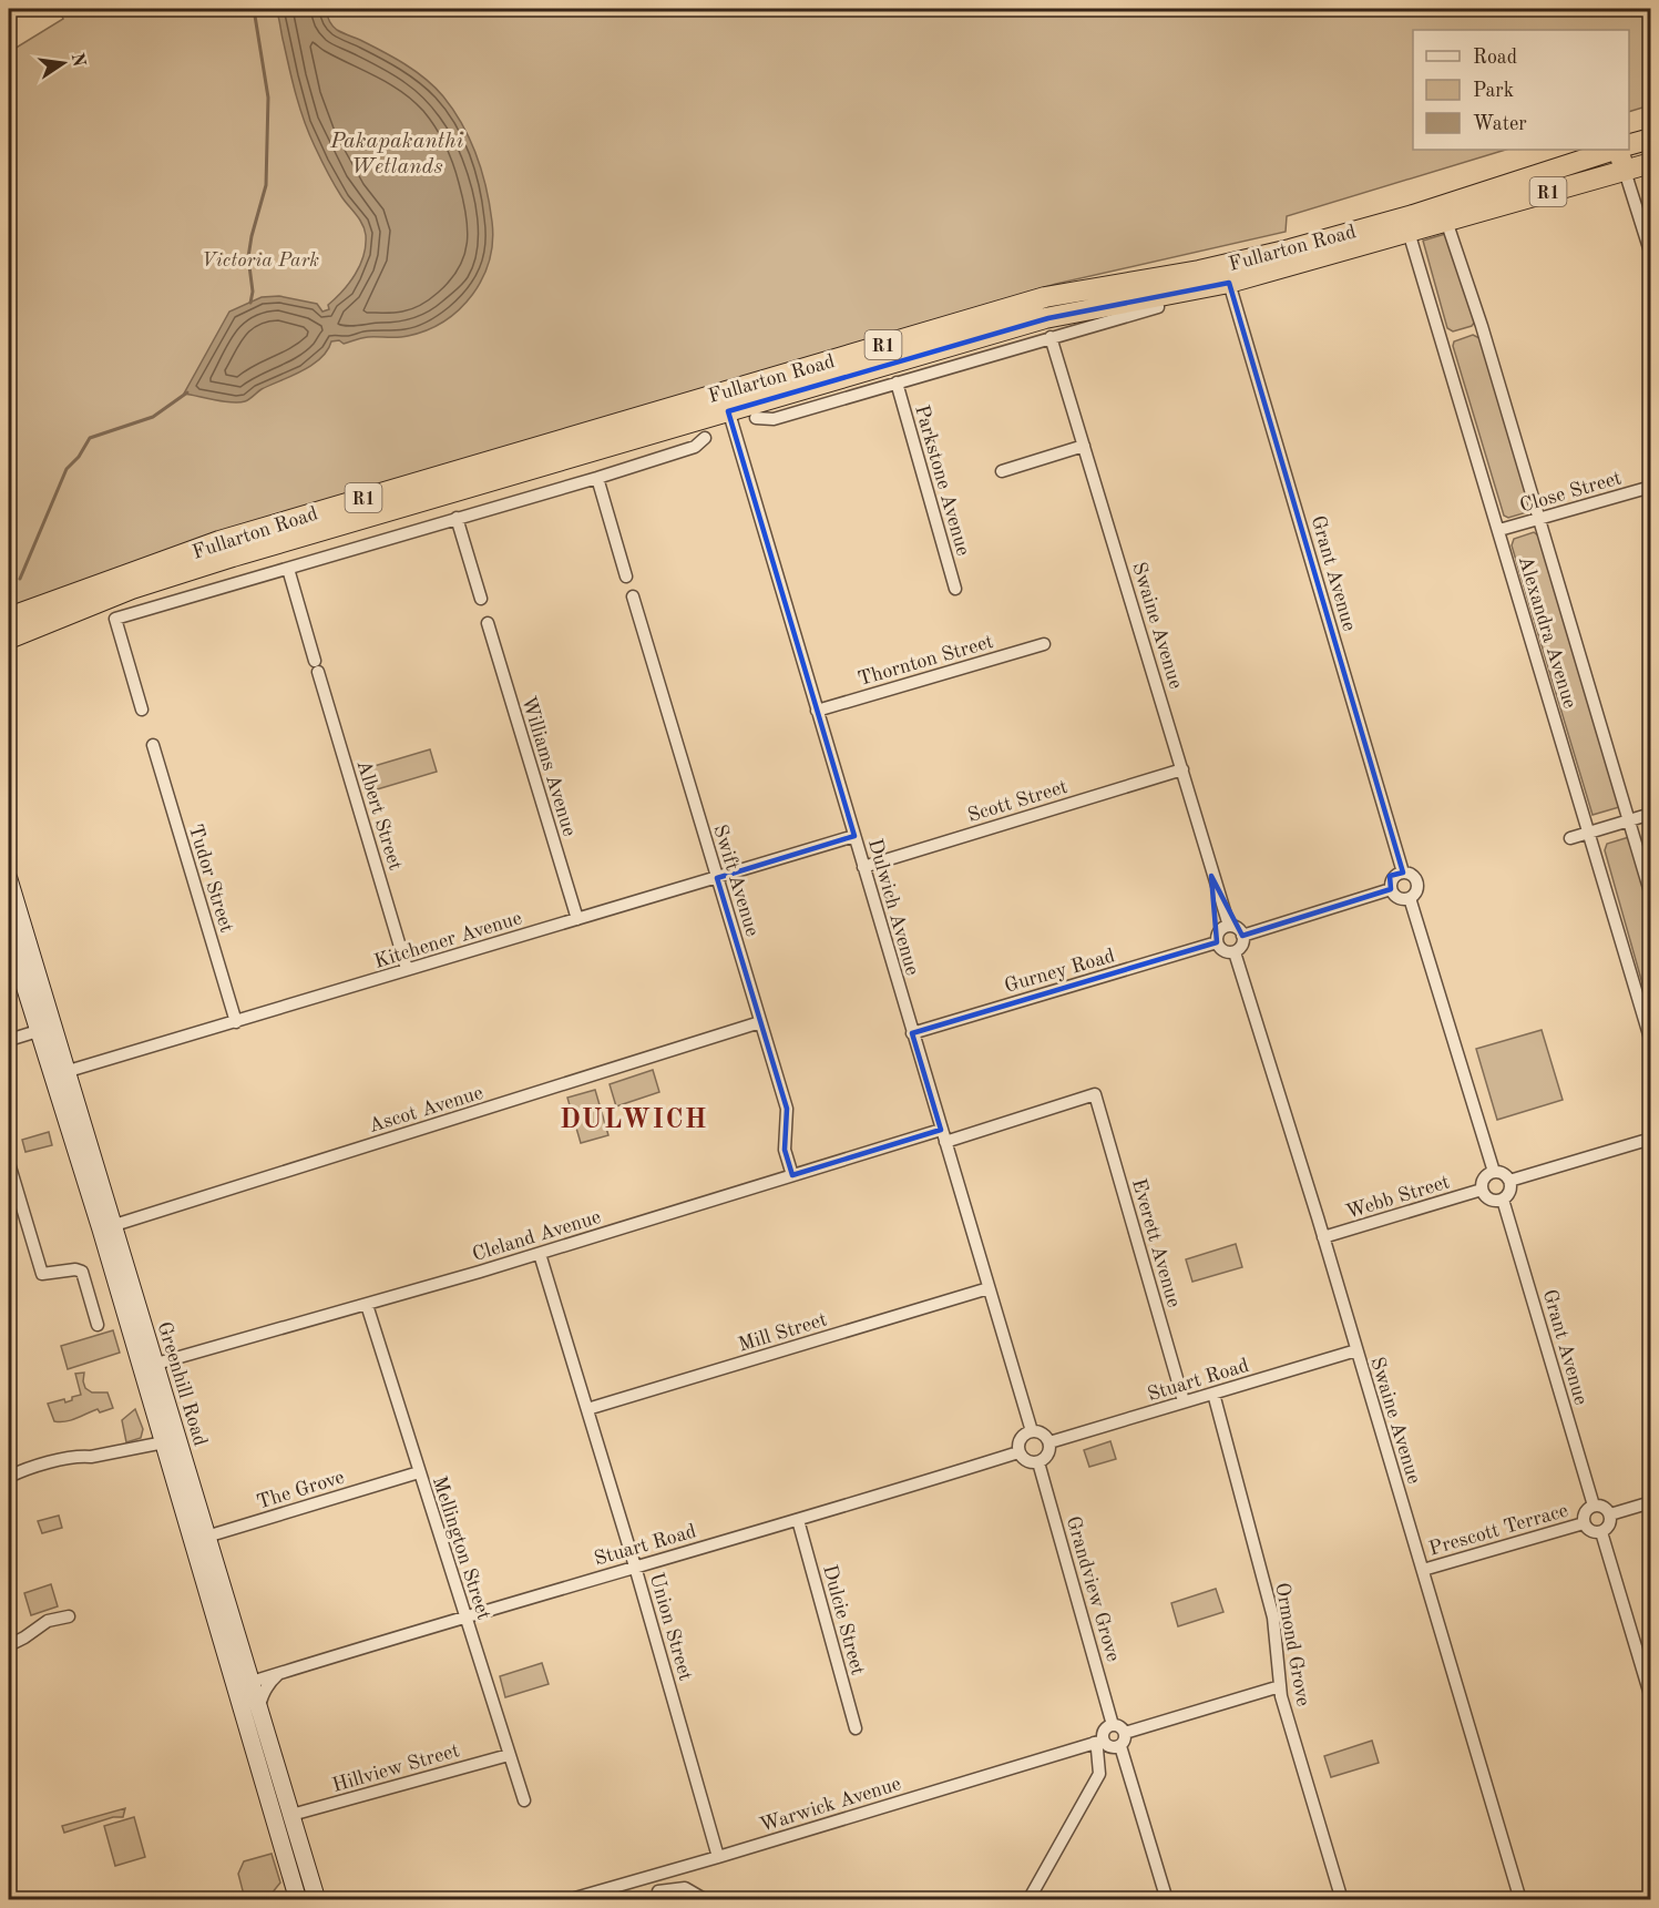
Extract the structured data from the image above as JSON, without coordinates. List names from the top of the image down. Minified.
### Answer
{"streets":{"highway":["R1","Fullarton Road"],"main road":["Greenhill Road"],"street":["Parkstone Avenue","Close Street","Grant Avenue","Swaine Avenue","Alexandra Avenue","Thornton Street","Williams Avenue","Scott Street","Albert Street","Tudor Street","Swift Avenue","Dulwich Avenue","Kitchener Avenue","Gurney Road","Ascot Avenue","Webb Street","Cleland Avenue","Everett Avenue","Mill Street","Stuart Road","The Grove","Prescott Terrace","Mellington Street","Grandview Grove","Dulcie Street","Union Street","Ormond Grove","Hillview Street","Warwick Avenue"]},"crossings":[["Fullarton Road","Parkstone Avenue"],["Fullarton Road","Grant Avenue"],["Fullarton Road","Swaine Avenue"],["Fullarton Road","Alexandra Avenue"],["Fullarton Road","Dulwich Avenue"],["Close Street","Alexandra Avenue"],["Grant Avenue","Webb Street"],["Grant Avenue","Prescott Terrace"],["Swaine Avenue","Scott Street"],["Swaine Avenue","Gurney Road"],["Swaine Avenue","Webb Street"],["Swaine Avenue","Stuart Road"],["Swaine Avenue","Prescott Terrace"],["Thornton Street","Dulwich Avenue"],["Williams Avenue","Kitchener Avenue"],["Scott Street","Dulwich Avenue"],["Albert Street","Kitchener Avenue"],["Tudor Street","Kitchener Avenue"],["Swift Avenue","Kitchener Avenue"],["Swift Avenue","Ascot Avenue"],["Swift Avenue","Cleland Avenue"],["Dulwich Avenue","Kitchener Avenue"],["Dulwich Avenue","Gurney Road"],["Dulwich Avenue","Cleland Avenue"],["Dulwich Avenue","Everett Avenue"],["Dulwich Avenue","Mill Street"],["Dulwich Avenue","Stuart Road"],["Dulwich Avenue","Grandview Grove"],["Kitchener Avenue","Greenhill Road"],["Ascot Avenue","Greenhill Road"],["Cleland Avenue","Greenhill Road"],["Cleland Avenue","Mellington Street"],["Cleland Avenue","Union Street"],["Everett Avenue","Stuart Road"],["Mill Street","Union Street"],["Stuart Road","Greenhill Road"],["Stuart Road","Mellington Street"],["Stuart Road","Grandview Grove"],["Stuart Road","Dulcie Street"],["Stuart Road","Union Street"],["Stuart Road","Ormond Grove"],["Greenhill Road","The Grove"],["Greenhill Road","Hillview Street"],["The Grove","Mellington Street"],["Mellington Street","Hillview Street"],["Grandview Grove","Warwick Avenue"],["Union Street","Warwick Avenue"]],"districts":["DULWICH"],"water":["Pakapakanthi Wetlands"],"parks":["Victoria Park"],"legend":["Road","Park","Water"],"north":"right"}
